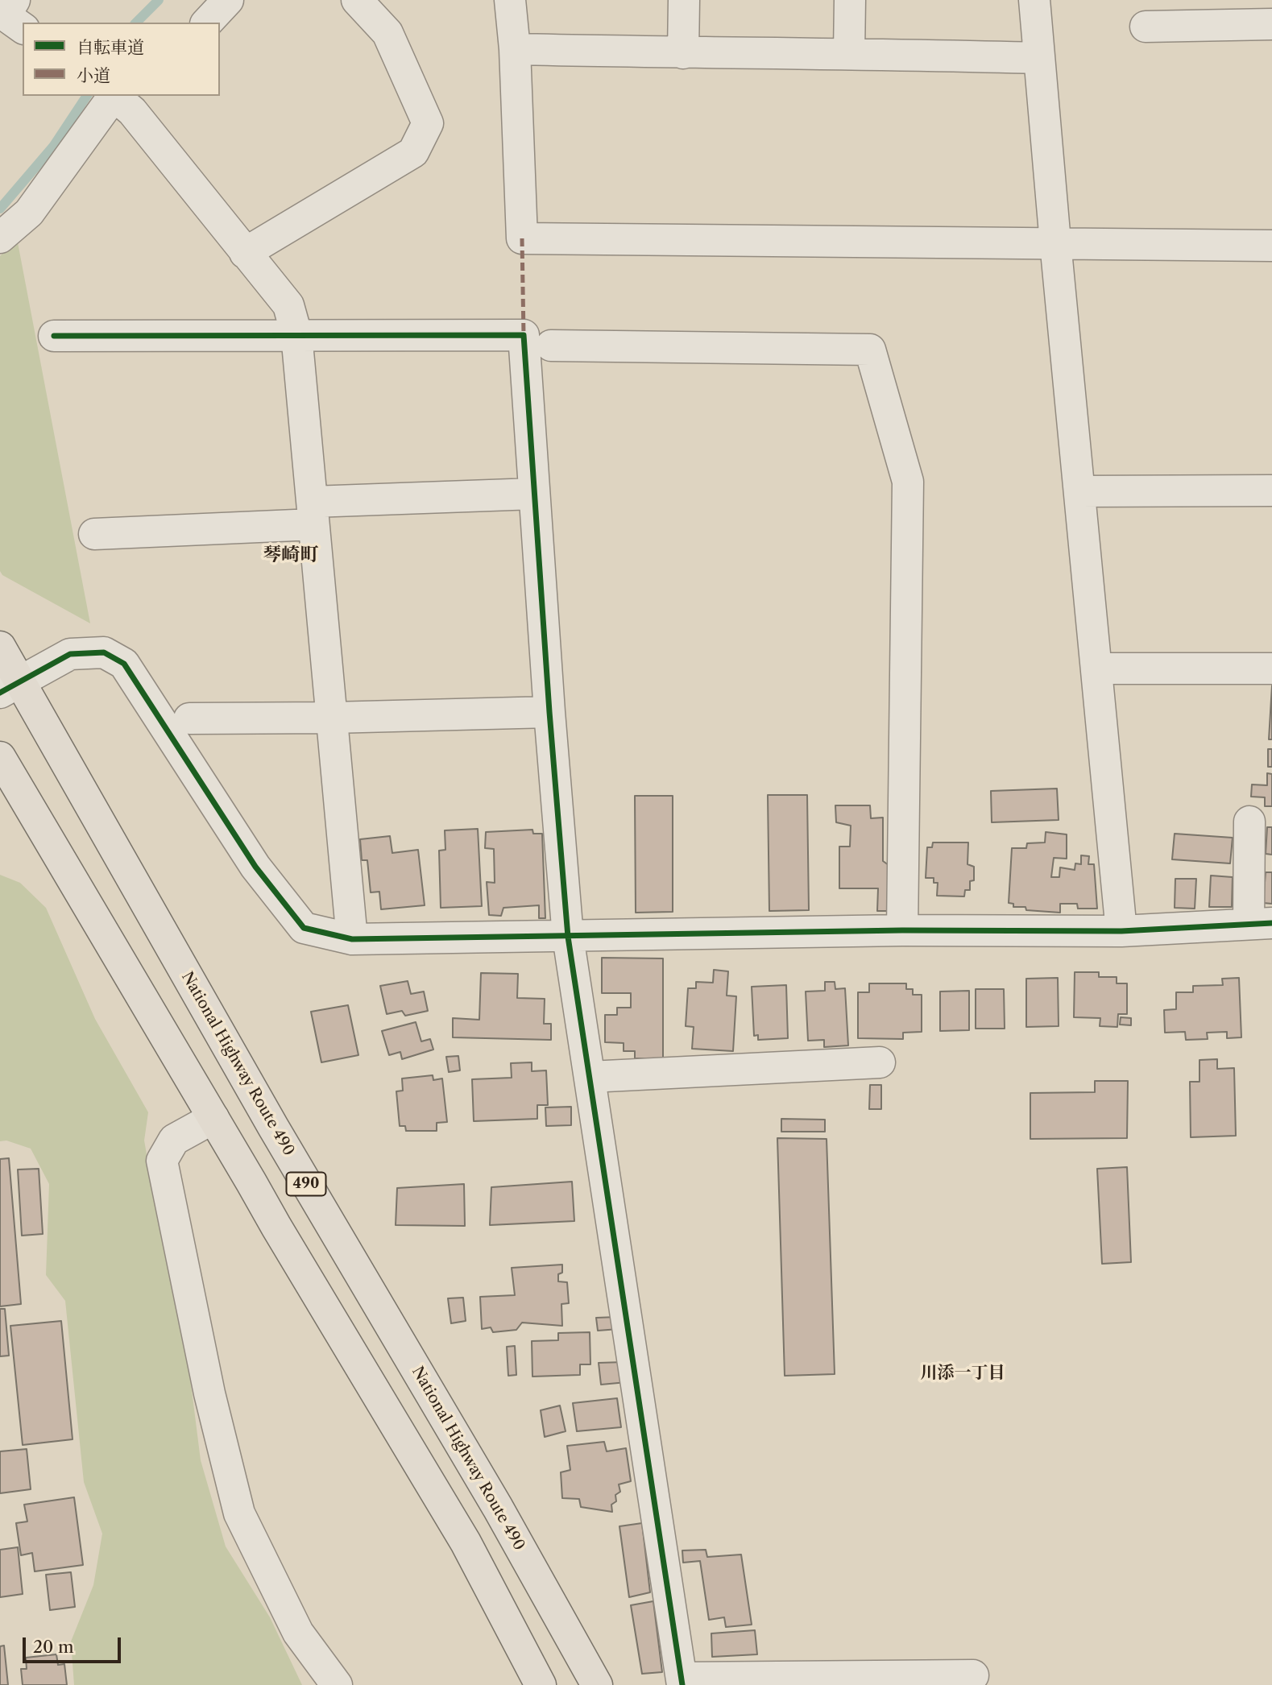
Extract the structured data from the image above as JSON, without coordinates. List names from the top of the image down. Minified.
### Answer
{"streets":{"highway":["National Highway Route 490","490"]},"districts":["琴崎町","川添一丁目"],"legend":["自転車道","小道"],"scale_bar":"20 m"}
